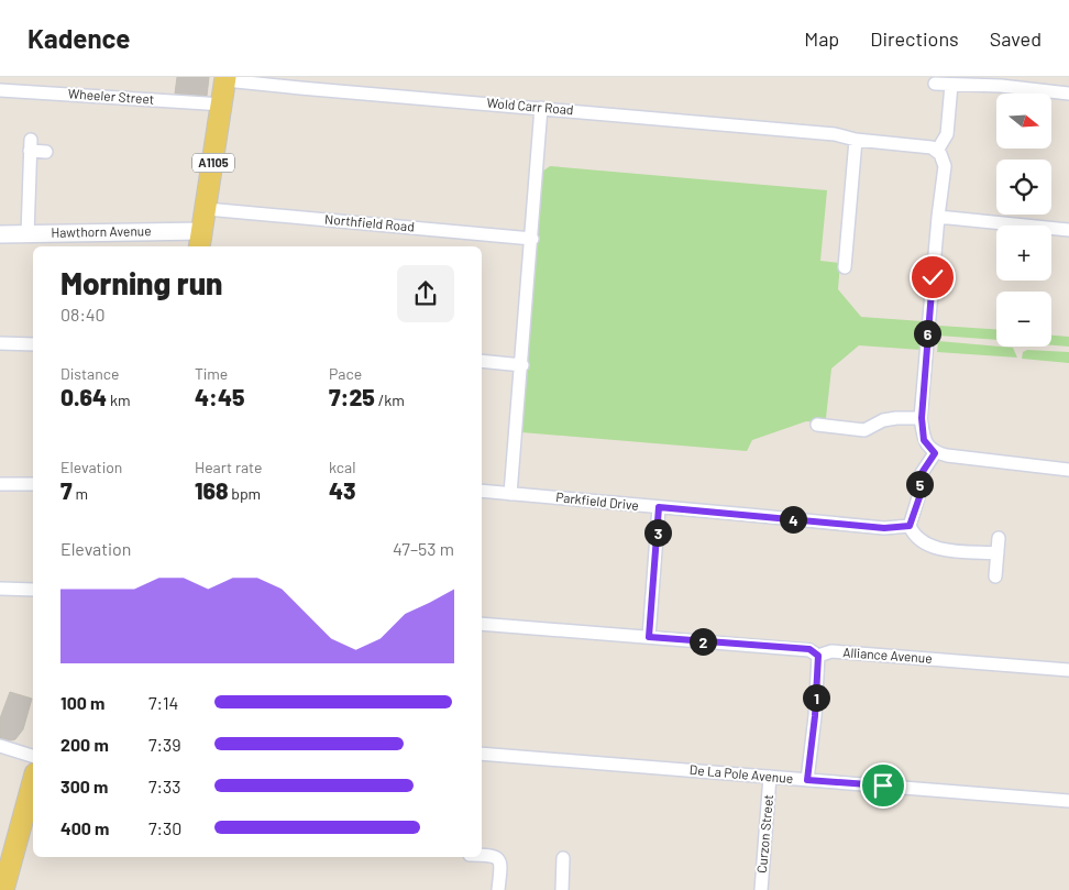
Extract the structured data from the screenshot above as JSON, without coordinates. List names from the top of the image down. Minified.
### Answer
{"streets":{"main road":["A1105"],"street":["Wheeler Street","Wold Carr Road","Northfield Road","Hawthorn Avenue","Parkfield Drive","Alliance Avenue","De La Pole Avenue","Curzon Street"]},"crossings":[["Wheeler Street","A1105"],["Wold Carr Road","A1105"],["A1105","Northfield Road"],["A1105","Hawthorn Avenue"],["De La Pole Avenue","Curzon Street"]],"north":"right","page":{"header":"Kadence","nav":["Map","Directions","Saved"],"map_buttons":["+","−"],"heading":["Morning run","08:40"],"pins":["6","5","4","3","2","1"],"stats":[["Distance","0.64 km"],["Time","4:45"],["Pace","7:25 /km"],["Elevation","7 m"],["Heart rate","168 bpm"],["kcal","43"]],"chart":["Elevation","47–53 m"],"list":[{"name":"100 m","note":"7:14"},{"name":"200 m","note":"7:39"},{"name":"300 m","note":"7:33"},{"name":"400 m","note":"7:30"}]}}
